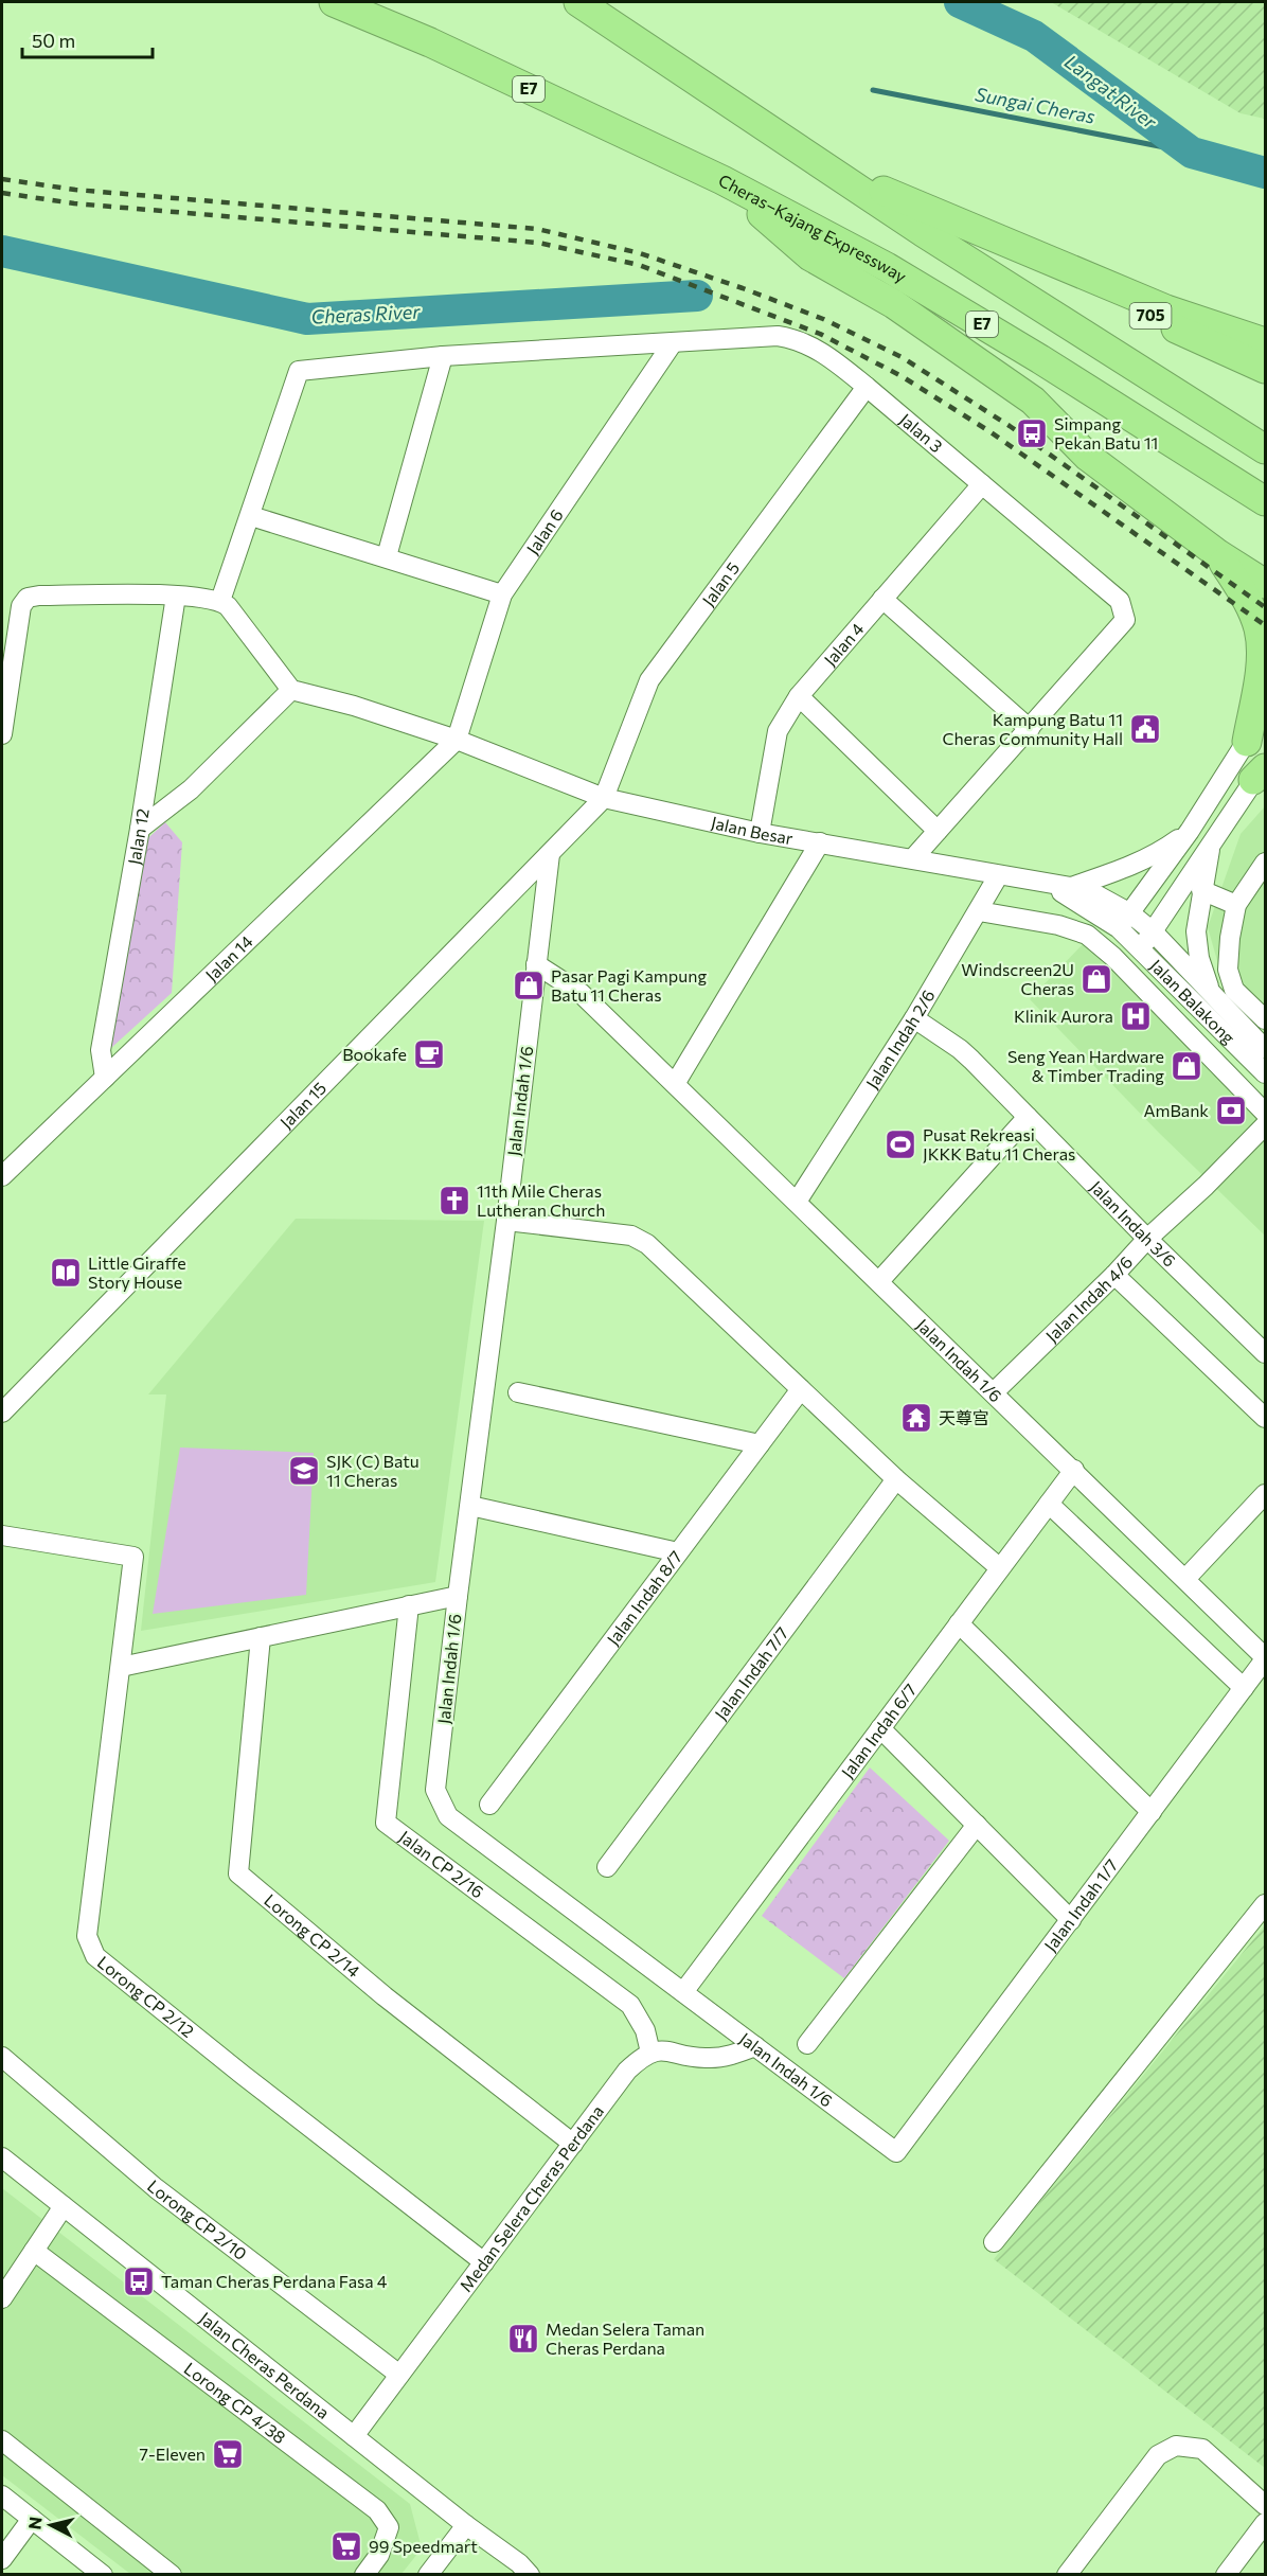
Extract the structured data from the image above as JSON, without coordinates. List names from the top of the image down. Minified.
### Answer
{"streets":{"highway":["E7","Cheras–Kajang Expressway","705"],"street":["Jalan 3","Jalan 6","Jalan 5","Jalan 4","Jalan Besar","Jalan 12","Jalan 14","Jalan Balakong","Jalan Indah 2/6","Jalan Indah 1/6","Jalan 15","Jalan Indah 3/6","Jalan Indah 4/6","Jalan Indah 8/7","Jalan Indah 7/7","Jalan Indah 6/7","Jalan CP 2/16","Jalan Indah 1/7","Lorong CP 2/14","Lorong CP 2/12","Medan Selera Cheras Perdana","Lorong CP 2/10","Jalan Cheras Perdana","Lorong CP 4/38"]},"crossings":[["Jalan 3","Jalan 6"],["Jalan 3","Jalan 5"],["Jalan 3","Jalan 4"],["Jalan 6","Jalan Besar"],["Jalan 6","Jalan 14"],["Jalan 5","Jalan Besar"],["Jalan 5","Jalan 15"],["Jalan 4","Jalan Besar"],["Jalan Besar","Jalan 14"],["Jalan Besar","Jalan Balakong"],["Jalan Besar","Jalan Indah 2/6"],["Jalan Besar","Jalan 15"],["Jalan 12","Jalan 14"],["Jalan Indah 2/6","Jalan Indah 1/6"],["Jalan Indah 2/6","Jalan Indah 3/6"],["Jalan Indah 1/6","Jalan 15"],["Jalan Indah 1/6","Jalan Indah 4/6"],["Jalan Indah 1/6","Jalan Indah 6/7"],["Jalan Indah 1/6","Jalan Indah 1/7"],["Jalan Indah 3/6","Jalan Indah 4/6"],["Jalan CP 2/16","Medan Selera Cheras Perdana"],["Lorong CP 2/14","Medan Selera Cheras Perdana"],["Lorong CP 2/12","Medan Selera Cheras Perdana"],["Medan Selera Cheras Perdana","Lorong CP 2/10"],["Medan Selera Cheras Perdana","Jalan Cheras Perdana"]],"water":["Langat River","Sungai Cheras","Cheras River"],"places":{"bus stop":["Simpang Pekan Batu 11","Taman Cheras Perdana Fasa 4"],"public building":["Kampung Batu 11 Cheras Community Hall"],"shop":["Windscreen2U Cheras","Pasar Pagi Kampung Batu 11 Cheras","Seng Yean Hardware & Timber Trading"],"hospital":["Klinik Aurora"],"cafe":["Bookafe"],"bank":["AmBank"],"sports":["Pusat Rekreasi JKKK Batu 11 Cheras"],"church":["11th Mile Cheras Lutheran Church"],"library":["Little Giraffe Story House"],"temple":["天尊宫"],"school or university":["SJK (C) Batu 11 Cheras"],"restaurant":["Medan Selera Taman Cheras Perdana"],"supermarket":["7-Eleven","99 Speedmart"]},"scale_bar":"50 m","north":"left"}
